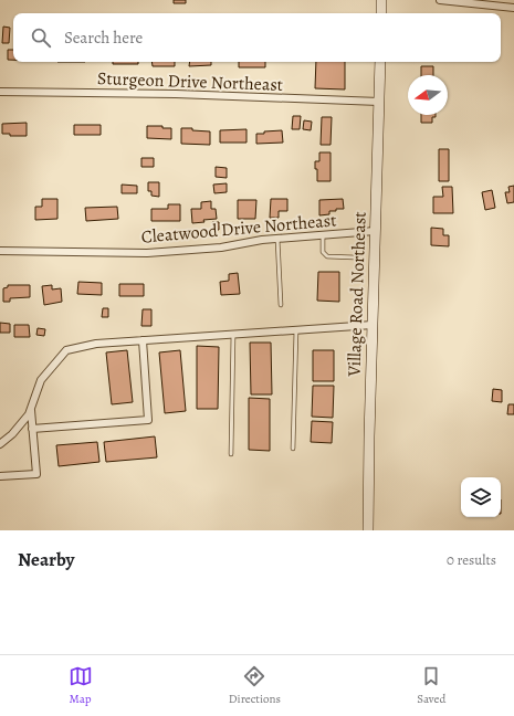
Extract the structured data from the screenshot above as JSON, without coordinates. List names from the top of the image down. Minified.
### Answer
{"streets":{"main road":["Village Road Northeast"],"street":["Sturgeon Drive Northeast","Cleatwood Drive Northeast"]},"crossings":[["Sturgeon Drive Northeast","Village Road Northeast"],["Cleatwood Drive Northeast","Village Road Northeast"]],"north":"left","page":{"search":"Search here","heading":["Nearby","0 results"],"nav":["Map","Directions","Saved"]}}
